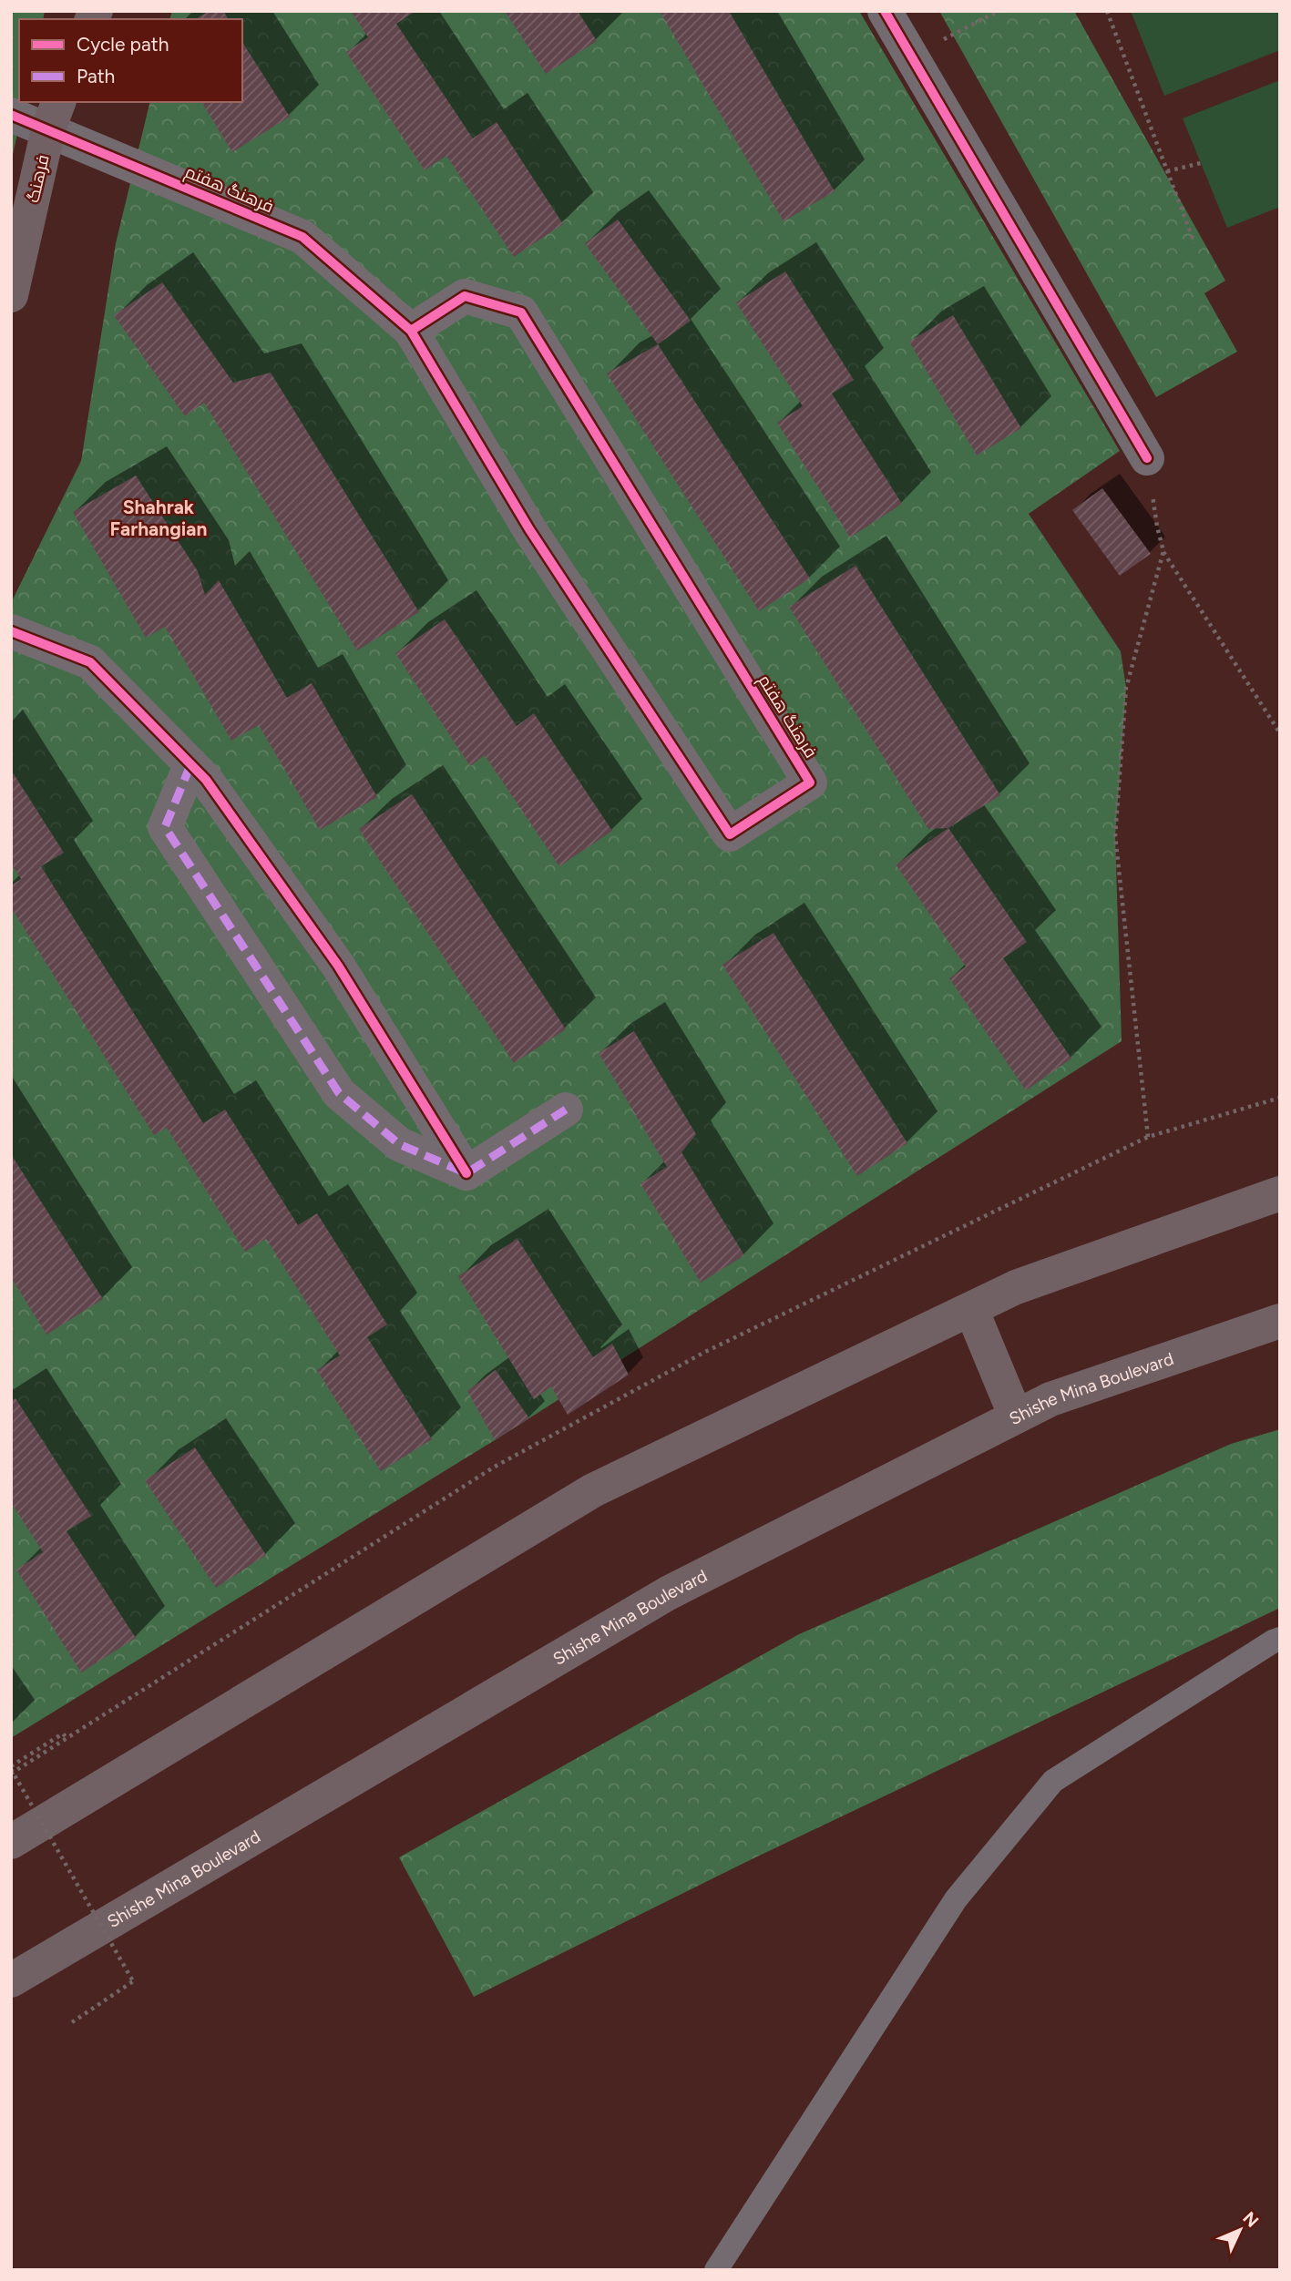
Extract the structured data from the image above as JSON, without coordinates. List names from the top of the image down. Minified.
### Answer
{"streets":{"main road":["فرهنگ","Shishe Mina Boulevard"],"street":["فرهنگ هفتم"]},"crossings":[["فرهنگ","فرهنگ هفتم"]],"districts":["Shahrak Farhangian"],"legend":["Cycle path","Path"],"north":"top right"}
